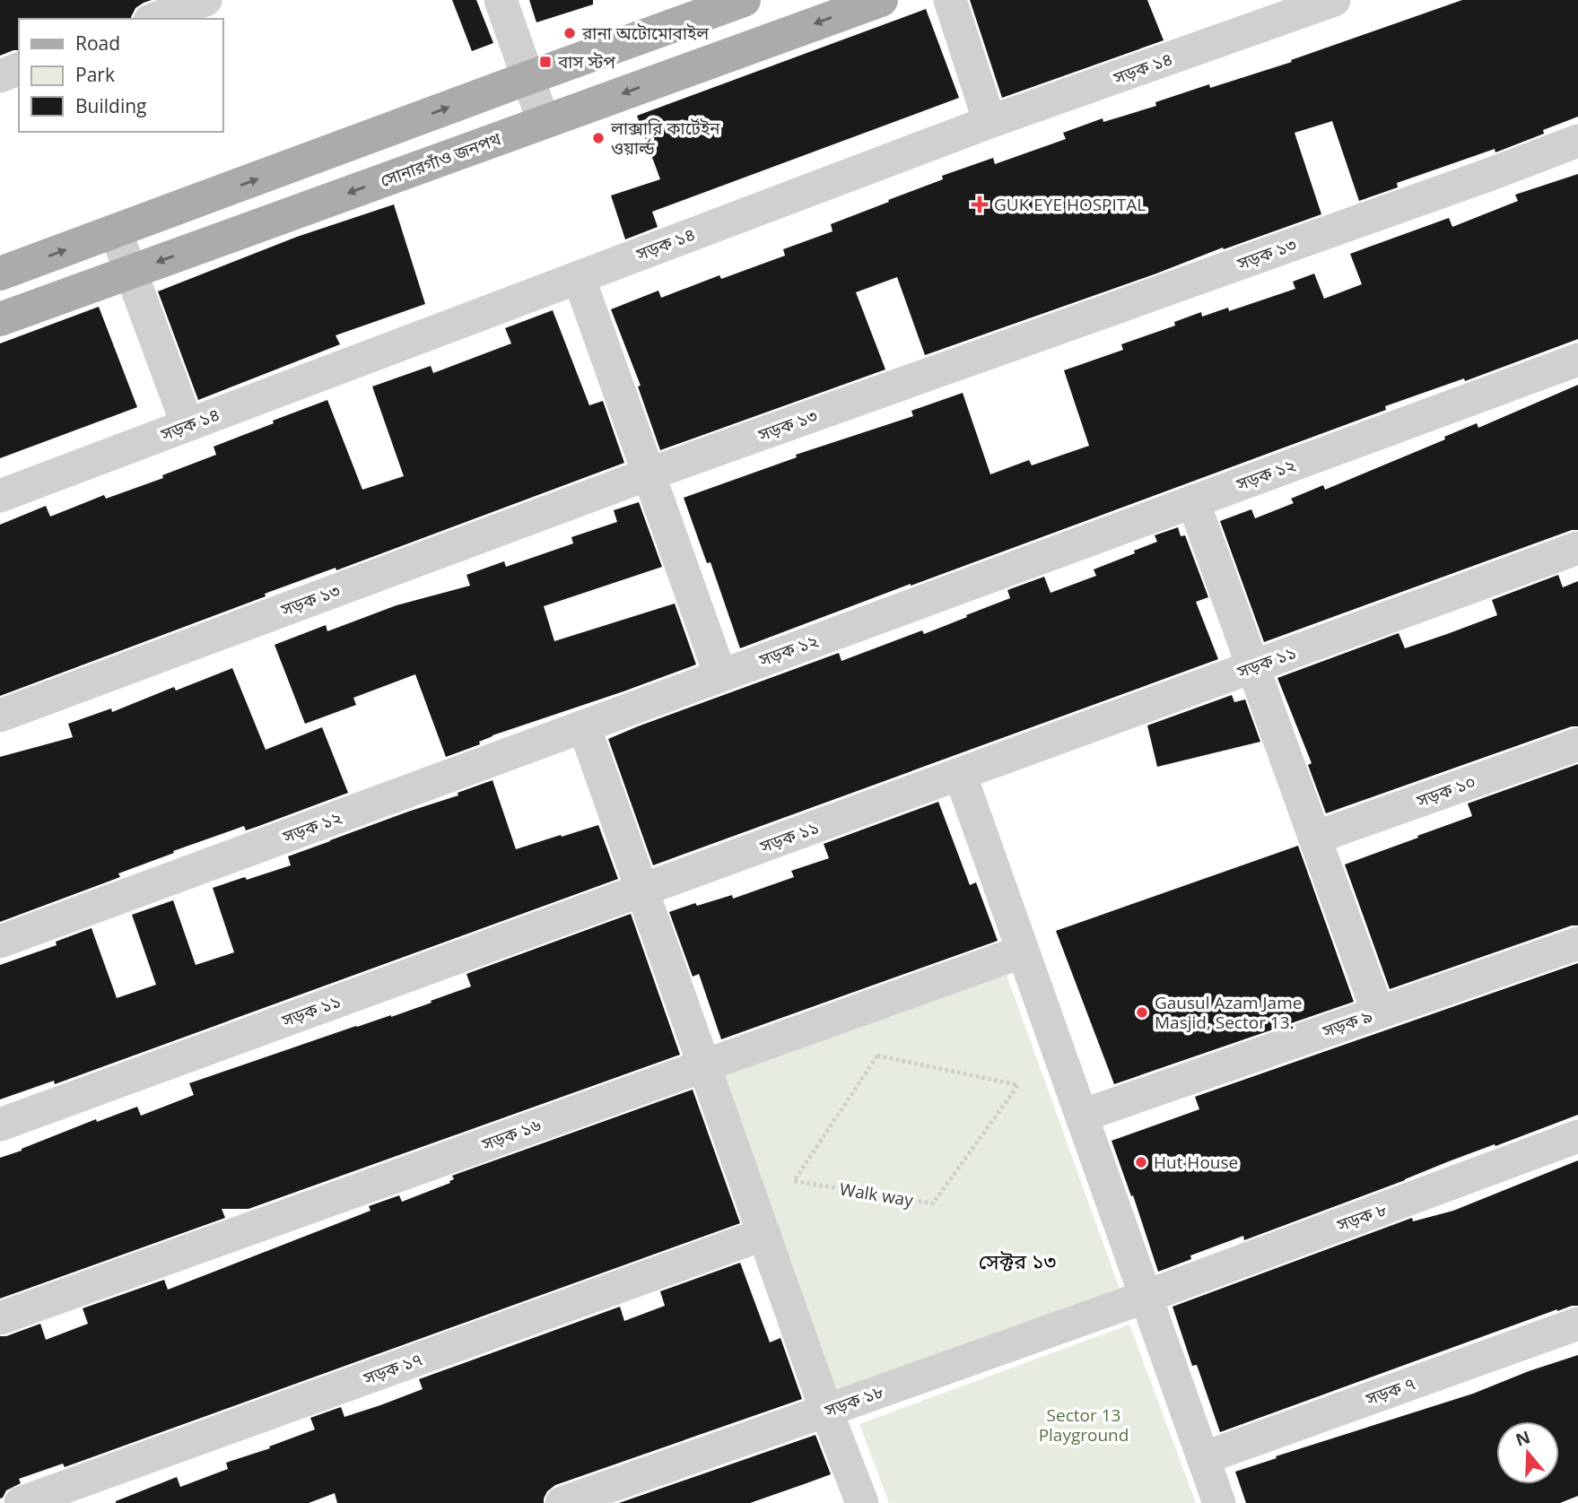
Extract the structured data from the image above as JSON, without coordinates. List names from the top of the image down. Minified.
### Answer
{"streets":{"main road":["সোনারগাঁও জনপথ"],"street":["সড়ক ১৪","সড়ক ১৩","সড়ক ১২","সড়ক ১১","সড়ক ১০","সড়ক ৯","সড়ক ১৬","সড়ক ৮","সড়ক ১৭","সড়ক ৭","সড়ক ১৮"],"path":["Walk way"]},"crossings":[["সড়ক ৮","সড়ক ১৮"]],"districts":["সেক্টর ১৩"],"parks":["Sector 13 Playground"],"places":{"other":["রানা অটোমোবাইল","লাক্সারি কার্টেইন ওয়ার্ল্ড","Gausul Azam Jame Masjid, Sector 13.","Hut House"],"transit":["বাস স্টপ"],"health":["GUK EYE HOSPITAL"]},"legend":["Road","Park","Building"],"north":"top"}
